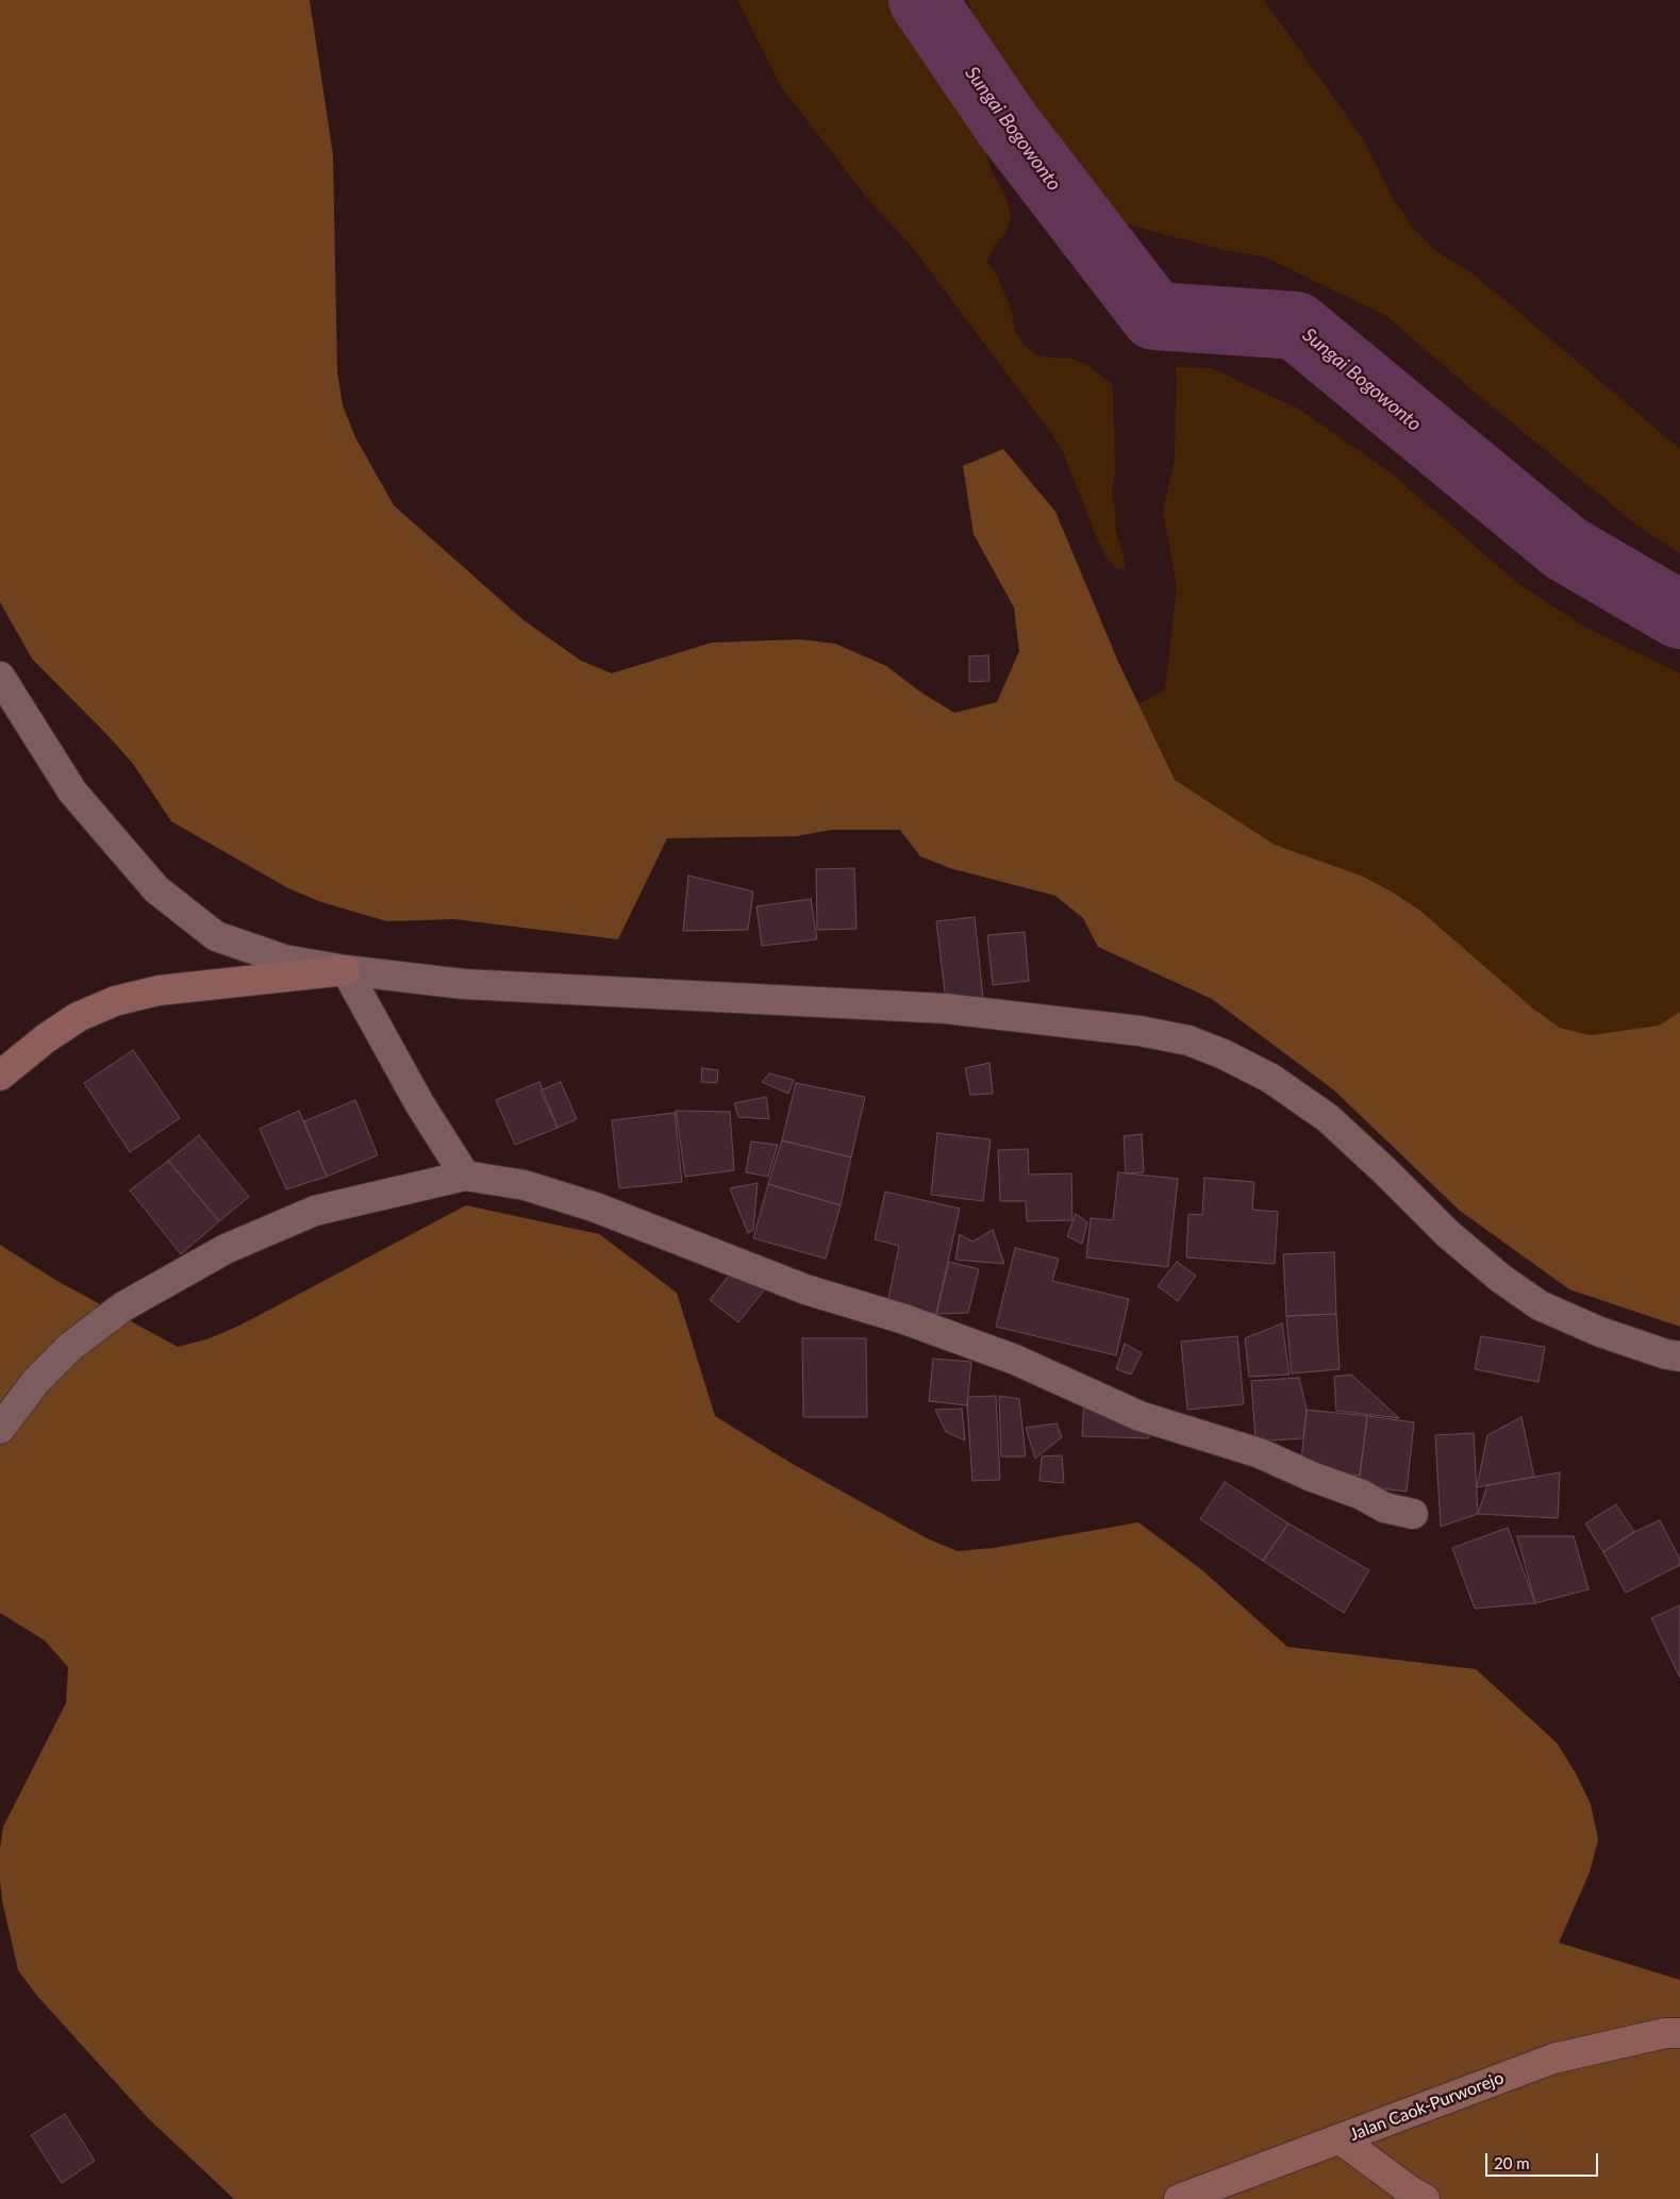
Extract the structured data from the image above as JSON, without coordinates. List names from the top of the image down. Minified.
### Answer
{"streets":{"street":["Jalan Caok-Purworejo"]},"water":["Sungai Bogowonto"],"scale_bar":"20 m"}
